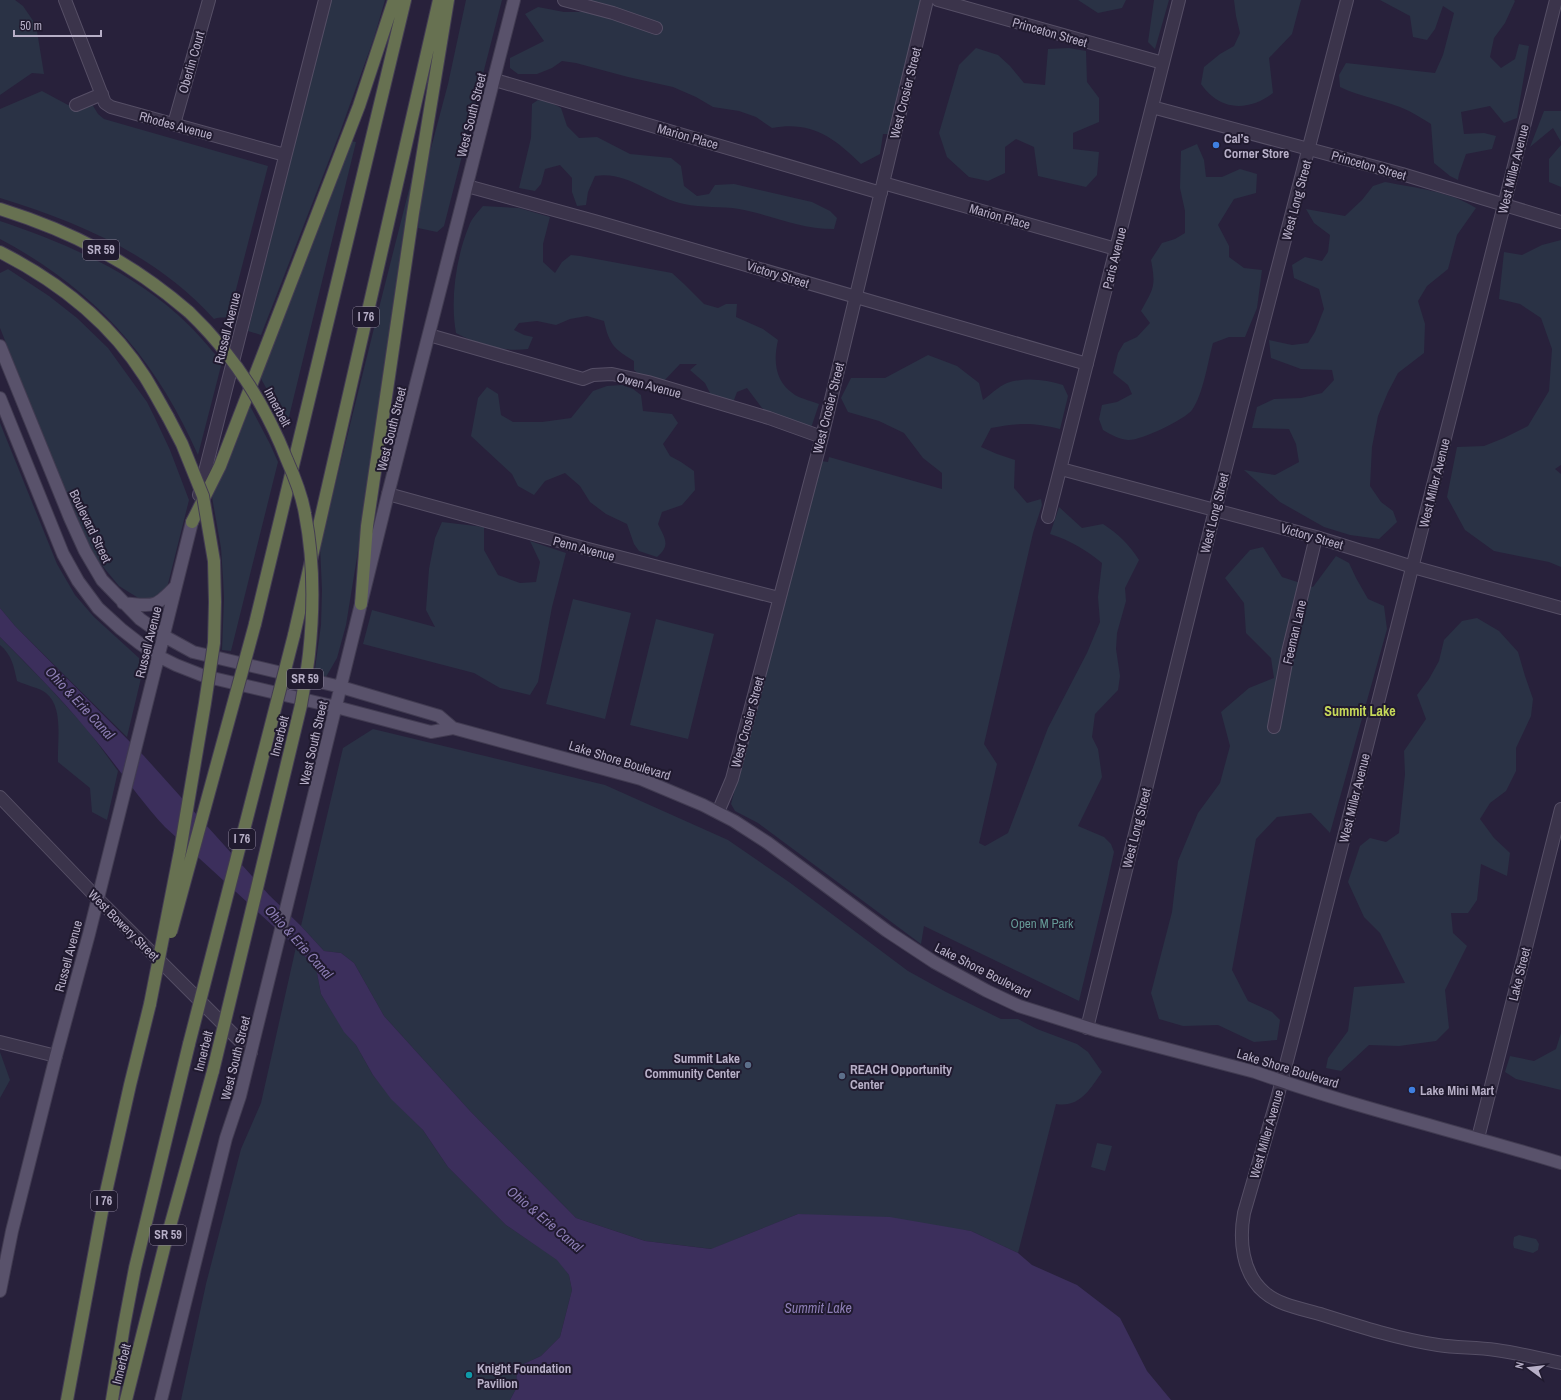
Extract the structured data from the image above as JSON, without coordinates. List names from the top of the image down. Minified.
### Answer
{"streets":{"highway":["SR 59","I 76","Innerbelt"],"main road":["West South Street","Russell Avenue","Boulevard Street","Lake Shore Boulevard"],"street":["Princeton Street","Oberlin Court","West Crosier Street","Rhodes Avenue","Marion Place","West Miller Avenue","West Long Street","Paris Avenue","Victory Street","Owen Avenue","Penn Avenue","Feeman Lane","West Bowery Street","Lake Street"]},"crossings":[["Princeton Street","West Miller Avenue"],["Princeton Street","West Long Street"],["Princeton Street","Paris Avenue"],["Oberlin Court","Rhodes Avenue"],["West Crosier Street","Marion Place"],["West Crosier Street","Victory Street"],["West Crosier Street","Owen Avenue"],["West Crosier Street","Penn Avenue"],["West Crosier Street","Lake Shore Boulevard"],["West South Street","Marion Place"],["West South Street","Victory Street"],["West South Street","Owen Avenue"],["West South Street","Boulevard Street"],["West South Street","Penn Avenue"],["West South Street","Lake Shore Boulevard"],["West South Street","West Bowery Street"],["Rhodes Avenue","Russell Avenue"],["Marion Place","Paris Avenue"],["West Miller Avenue","Victory Street"],["West Miller Avenue","Lake Shore Boulevard"],["West Long Street","Victory Street"],["West Long Street","Lake Shore Boulevard"],["Paris Avenue","Victory Street"],["Victory Street","Feeman Lane"],["Russell Avenue","Boulevard Street"],["Russell Avenue","West Bowery Street"],["Boulevard Street","Lake Shore Boulevard"],["Lake Shore Boulevard","Lake Street"]],"districts":["Summit Lake"],"water":["Ohio & Erie Canal","Summit Lake"],"parks":["Open M Park"],"places":["Cal’s Corner Store","Summit Lake Community Center","REACH Opportunity Center","Lake Mini Mart","Knight Foundation Pavilion"],"scale_bar":"50 m","north":"left"}
